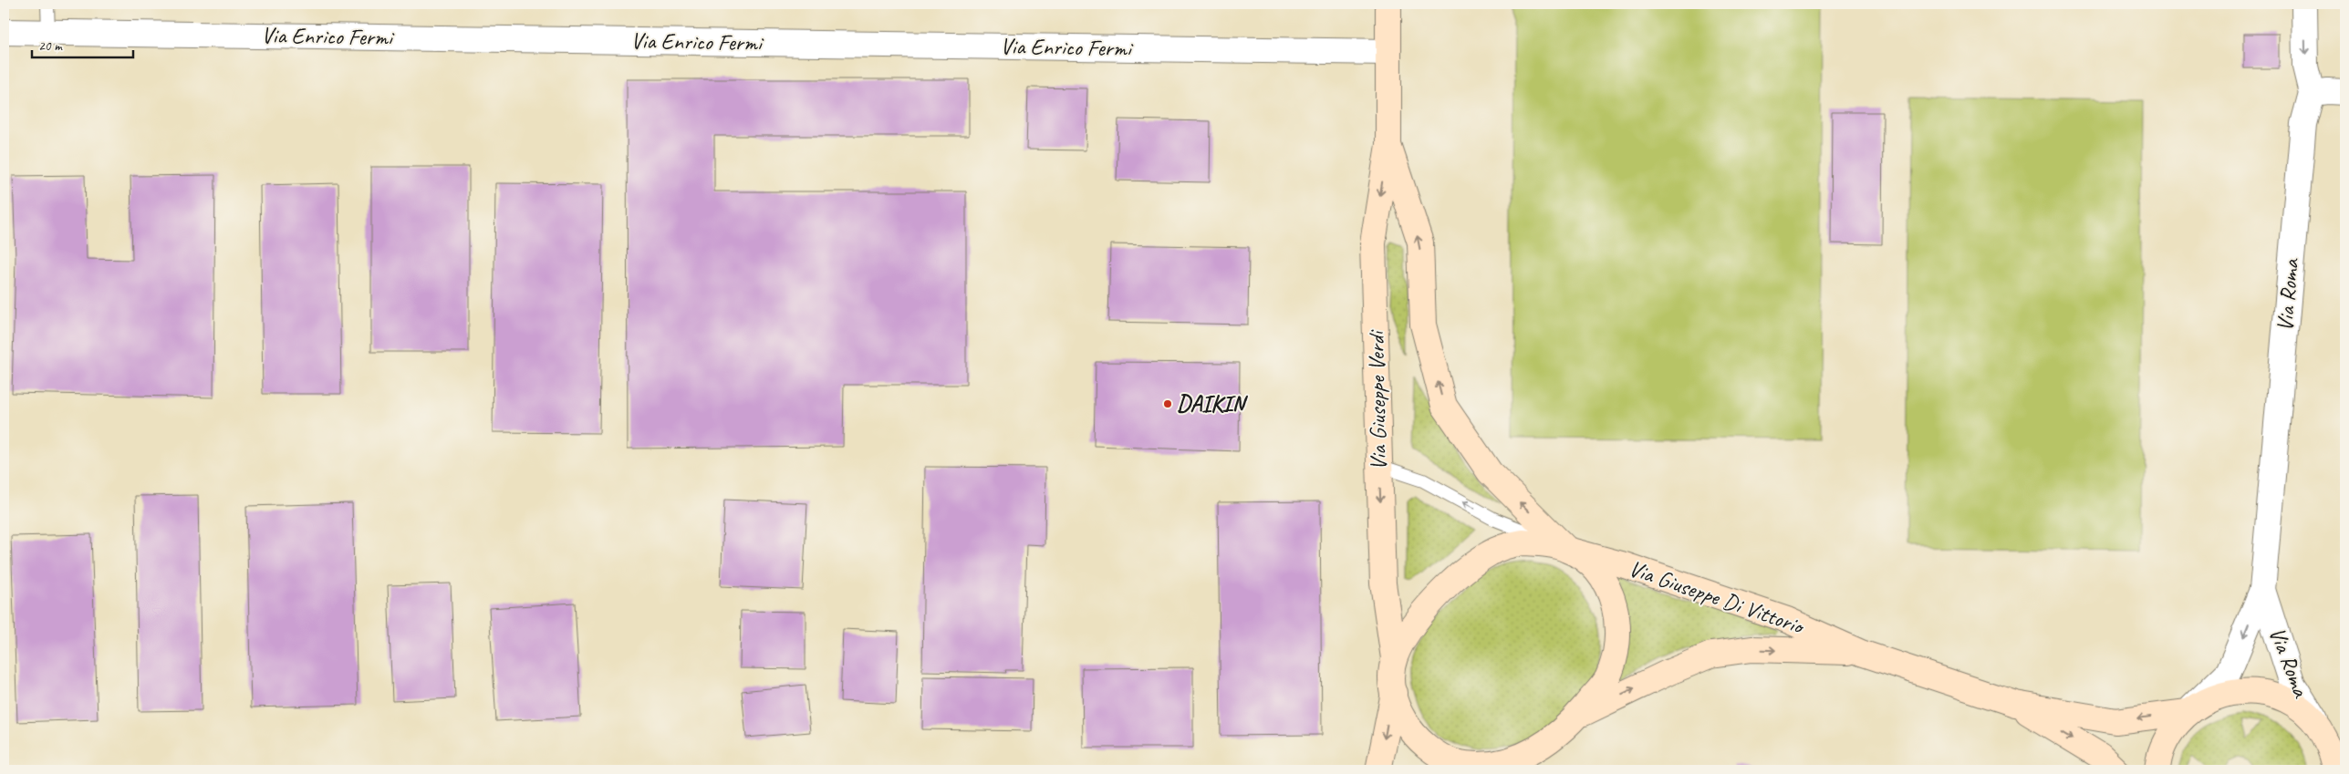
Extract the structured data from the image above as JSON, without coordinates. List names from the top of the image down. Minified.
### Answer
{"streets":{"main road":["Via Giuseppe Verdi","Via Giuseppe Di Vittorio"],"street":["Via Enrico Fermi","Via Roma"]},"crossings":[["Via Enrico Fermi","Via Giuseppe Verdi"],["Via Roma","Via Giuseppe Di Vittorio"],["Via Giuseppe Verdi","Via Giuseppe Di Vittorio"]],"places":["DAIKIN"],"scale_bar":"20 m"}
